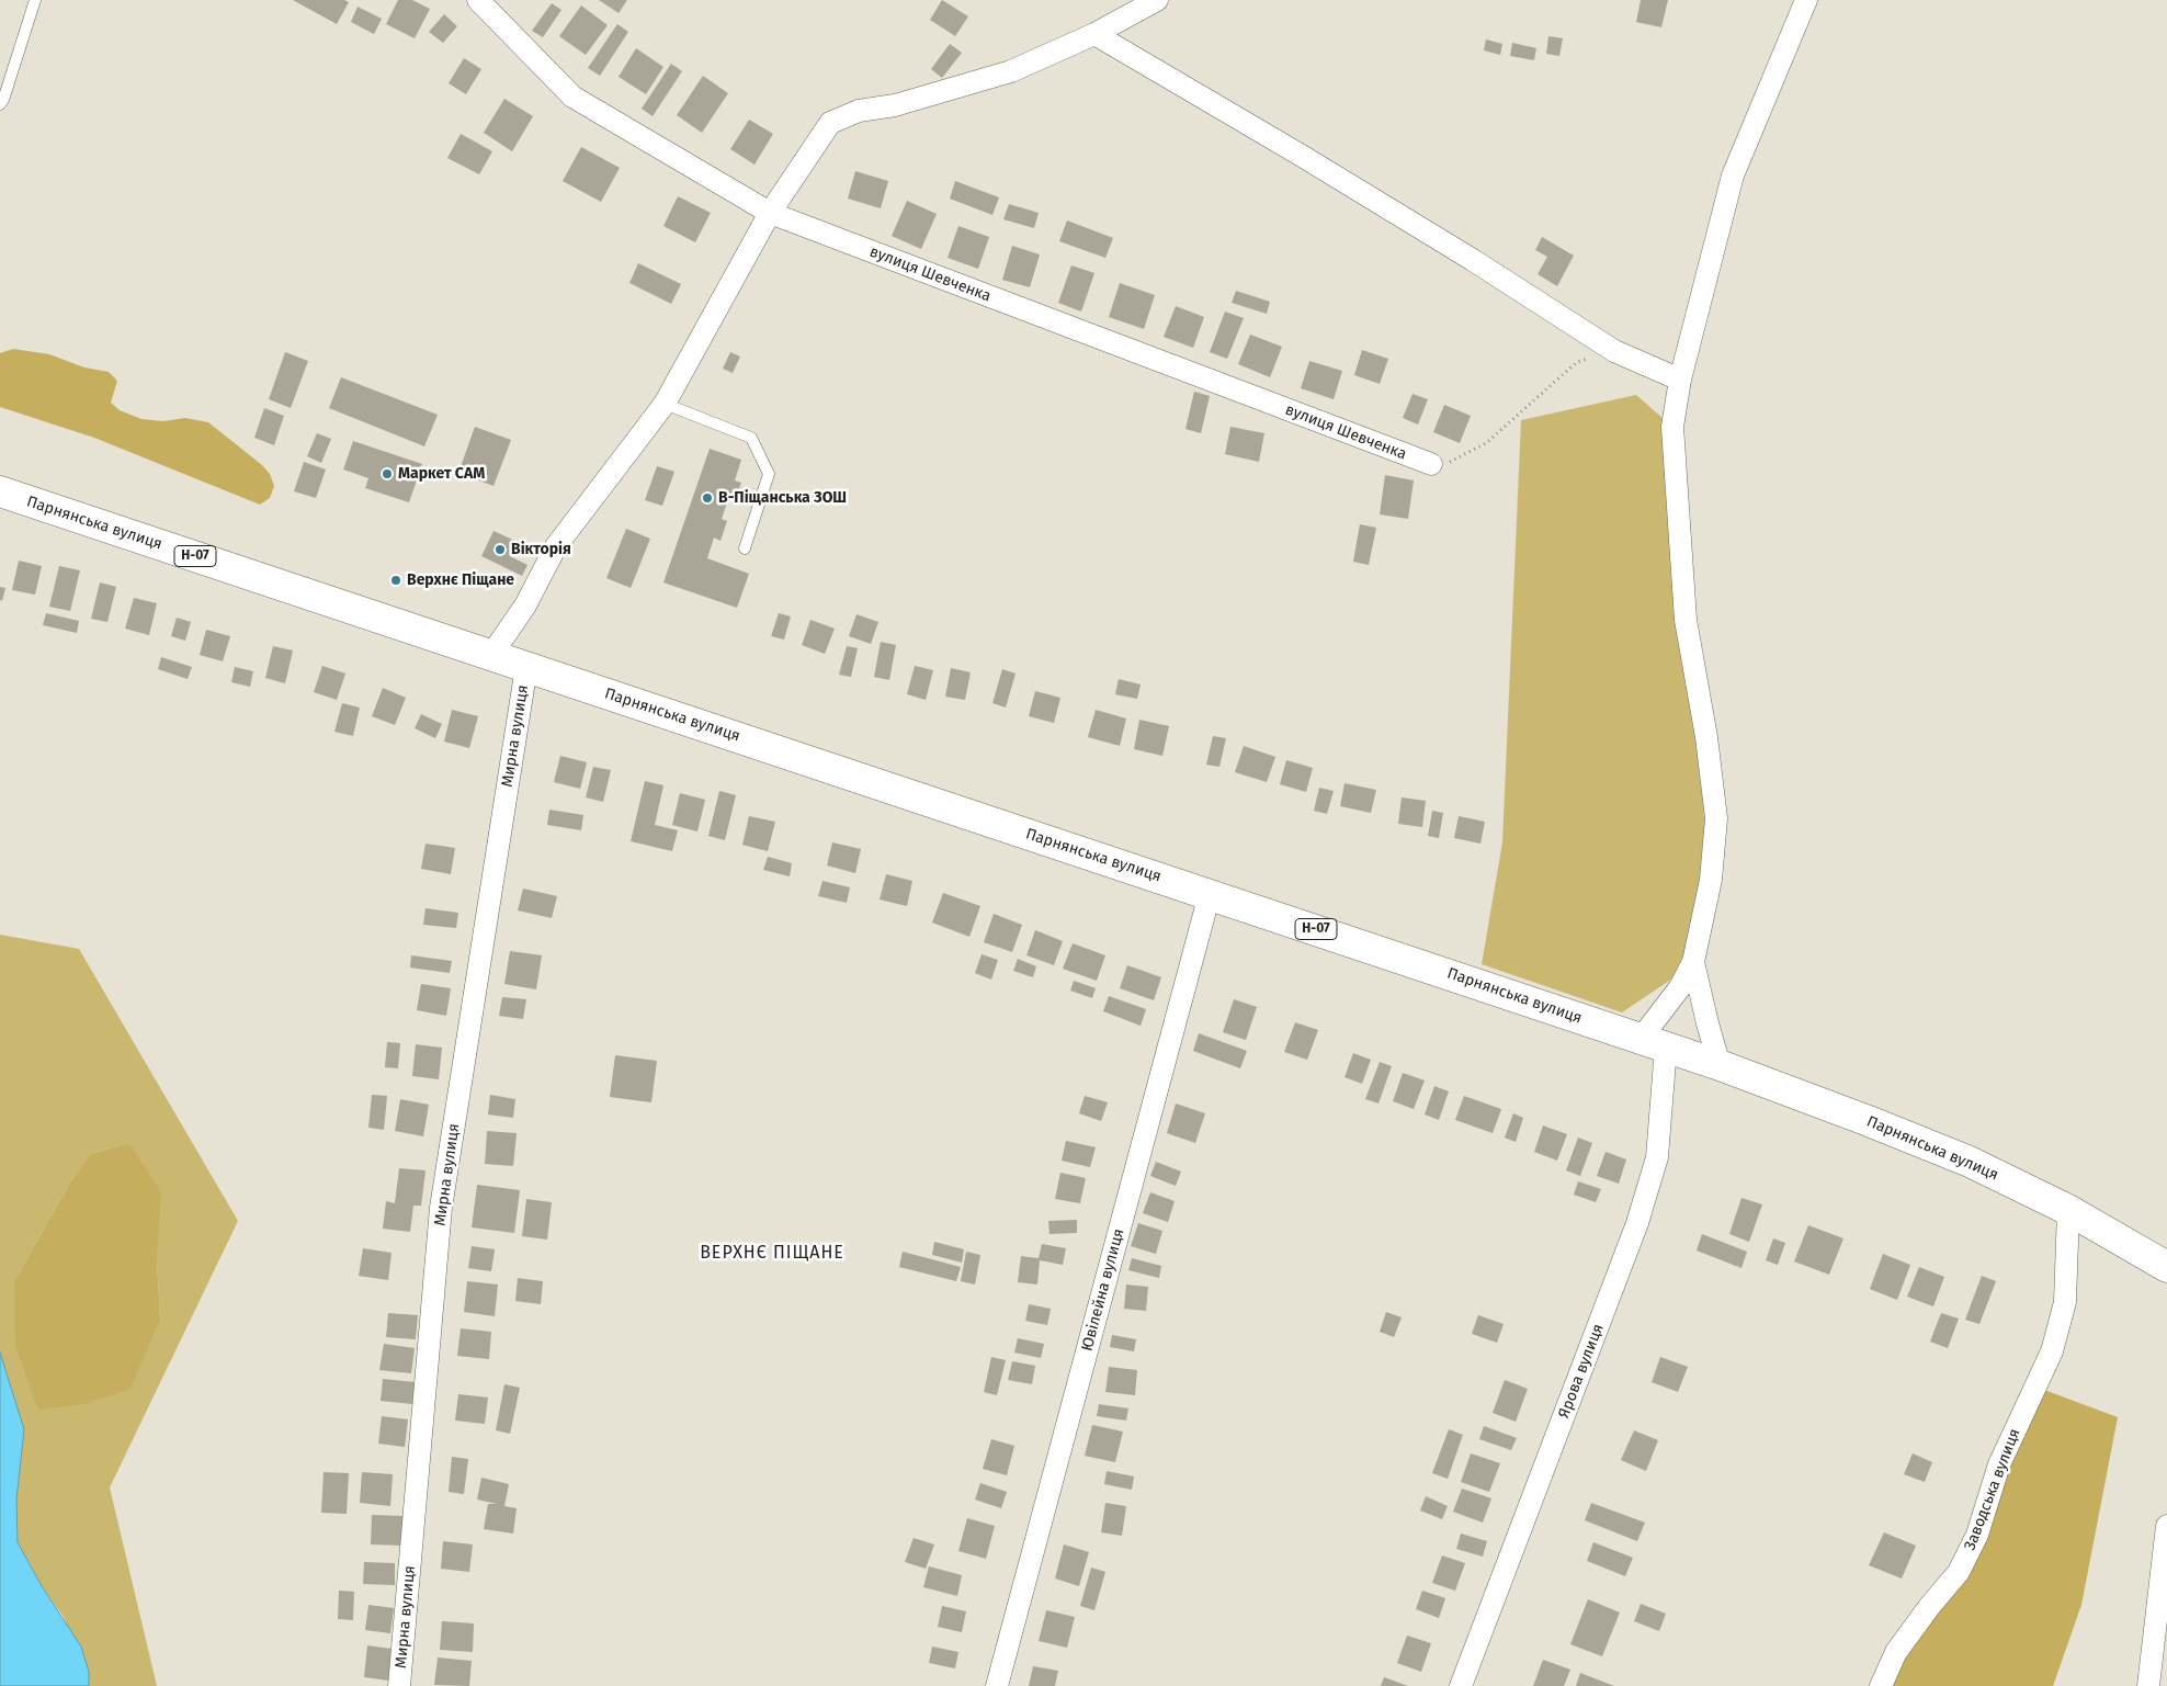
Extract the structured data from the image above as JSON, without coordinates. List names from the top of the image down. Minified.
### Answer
{"streets":{"main road":["Парнянська вулиця","Н-07"],"street":["вулиця Шевченка","Мирна вулиця","Ювілейна вулиця","Ярова вулиця","Заводська вулиця"]},"crossings":[["Парнянська вулиця","Мирна вулиця"],["Парнянська вулиця","Ювілейна вулиця"],["Парнянська вулиця","Ярова вулиця"],["Парнянська вулиця","Заводська вулиця"]],"districts":["ВЕРХНЄ ПІЩАНЕ"],"places":["Маркет САМ","В-Піщанська ЗОШ","Вікторія","Верхнє Піщане"]}
